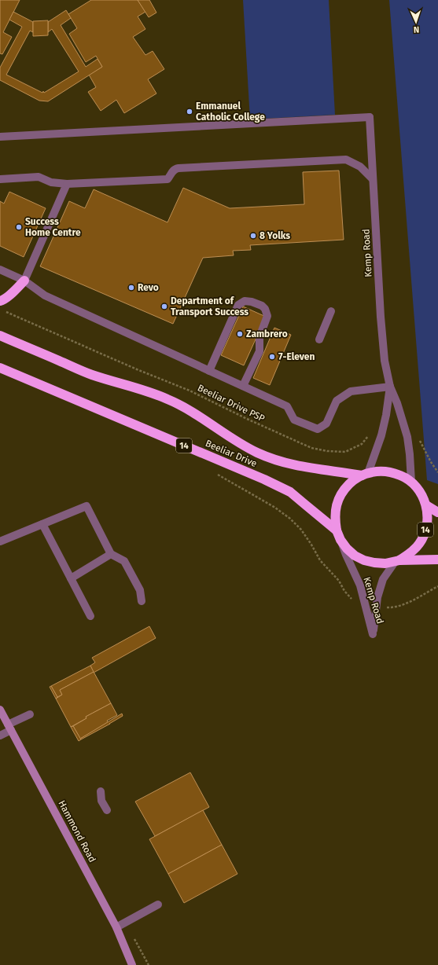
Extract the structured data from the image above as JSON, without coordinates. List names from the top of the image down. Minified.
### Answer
{"streets":{"highway":["14","Beeliar Drive"],"main road":["Hammond Road"],"street":["Kemp Road"],"path":["Beeliar Drive PSP"]},"crossings":[["Kemp Road","Beeliar Drive PSP"],["Kemp Road","14"],["Kemp Road","Beeliar Drive"],["14","Beeliar Drive"]],"places":["Emmanuel Catholic College","Success Home Centre","8 Yolks","Revo","Department of Transport Success","Zambrero","7-Eleven"],"north":"bottom"}
